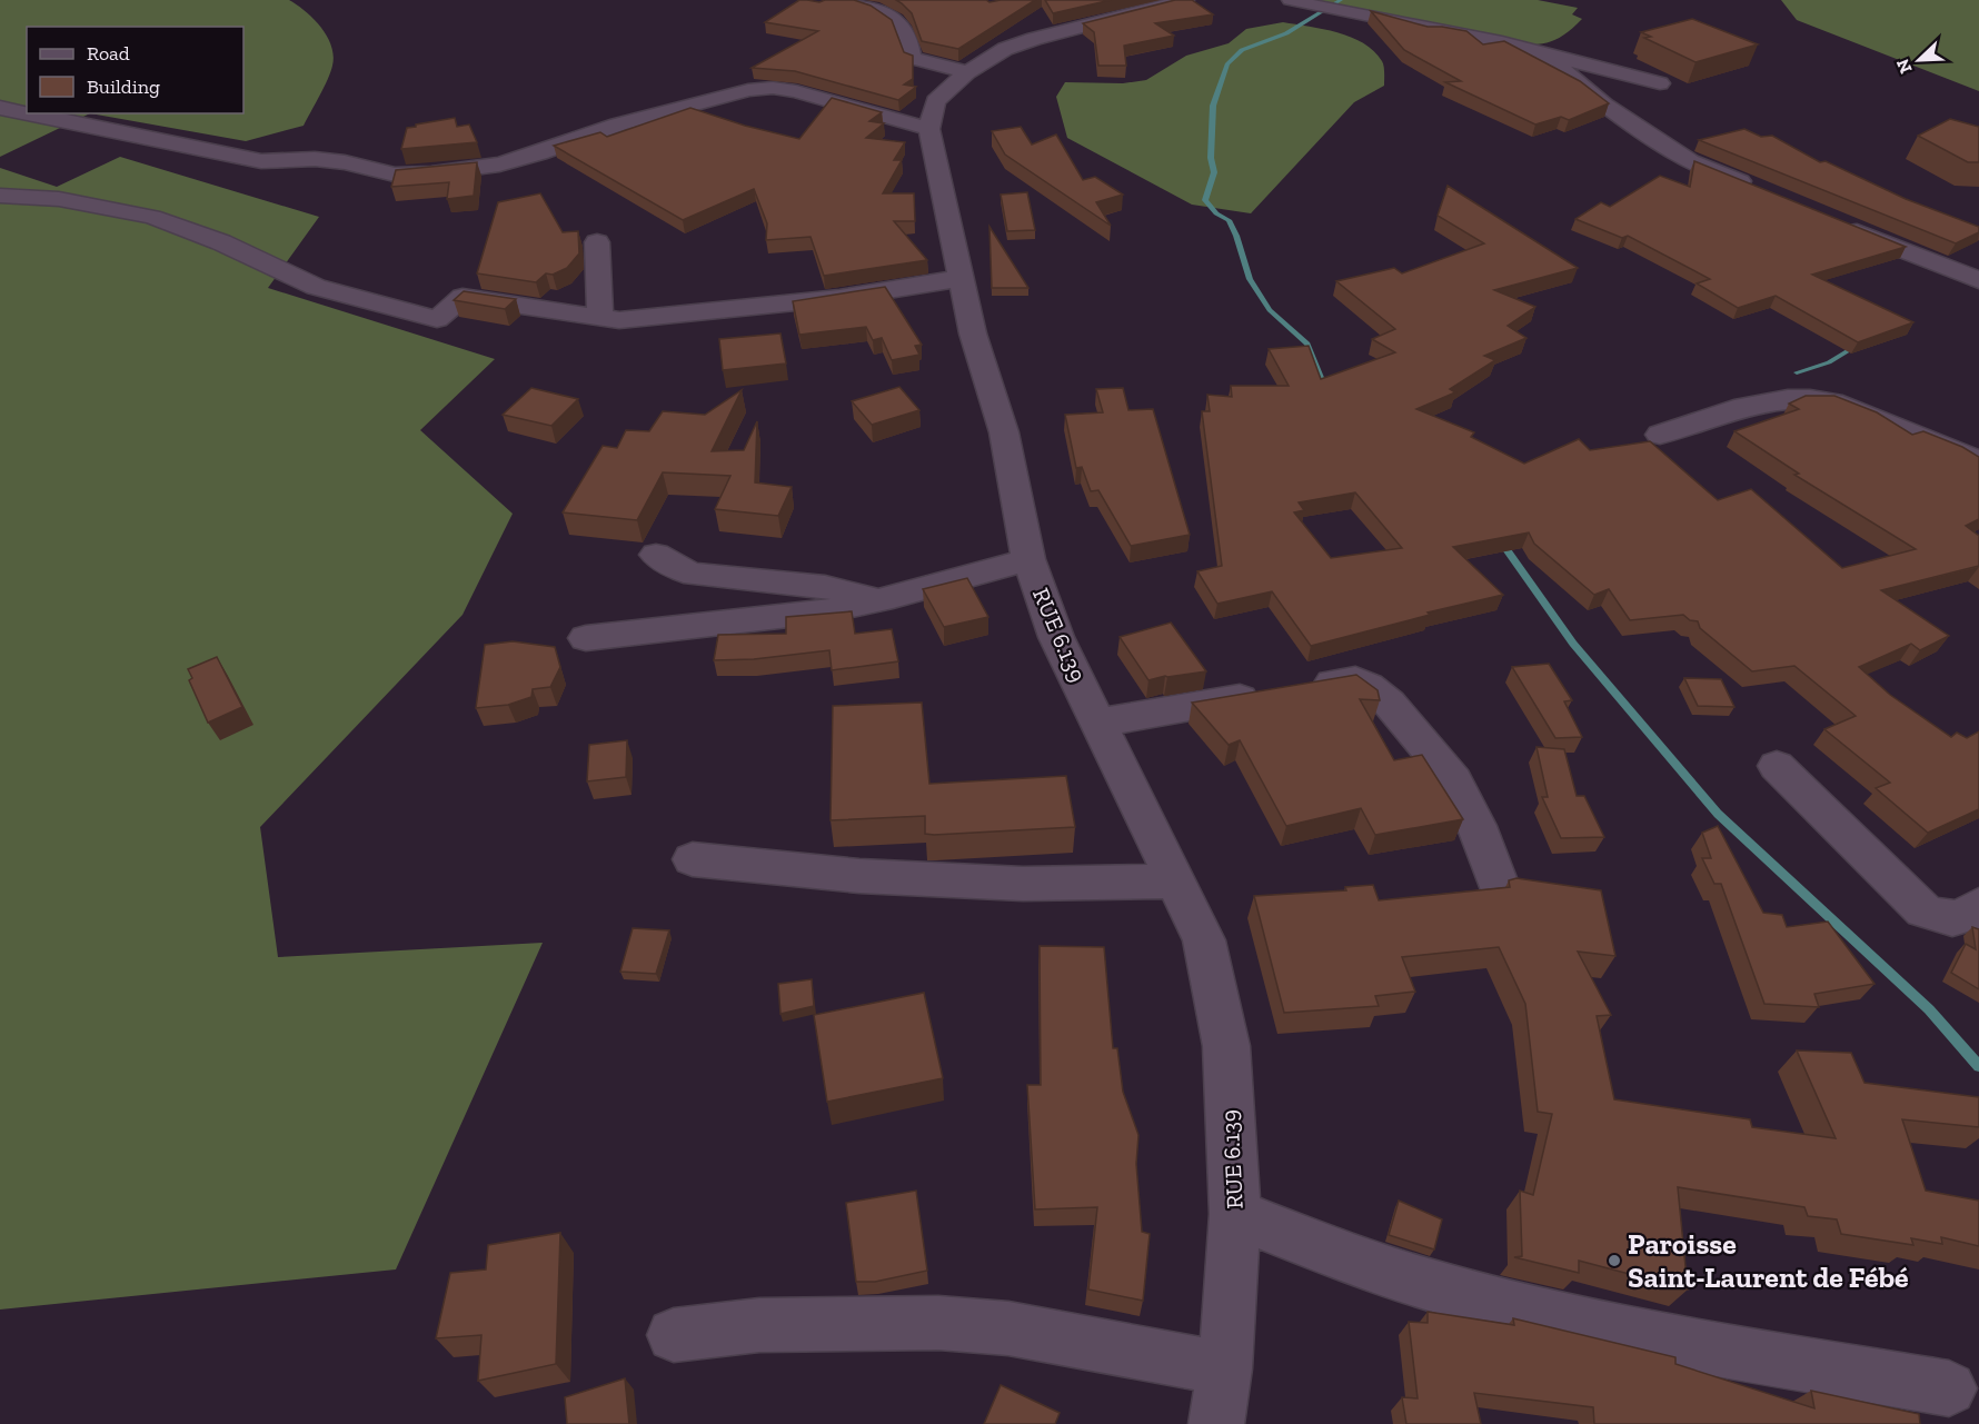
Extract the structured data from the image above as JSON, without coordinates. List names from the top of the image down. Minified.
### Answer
{"streets":{"street":["RUE 6.139"]},"places":["Paroisse Saint-Laurent de Fébé"],"legend":["Road","Building"],"north":"bottom left"}
